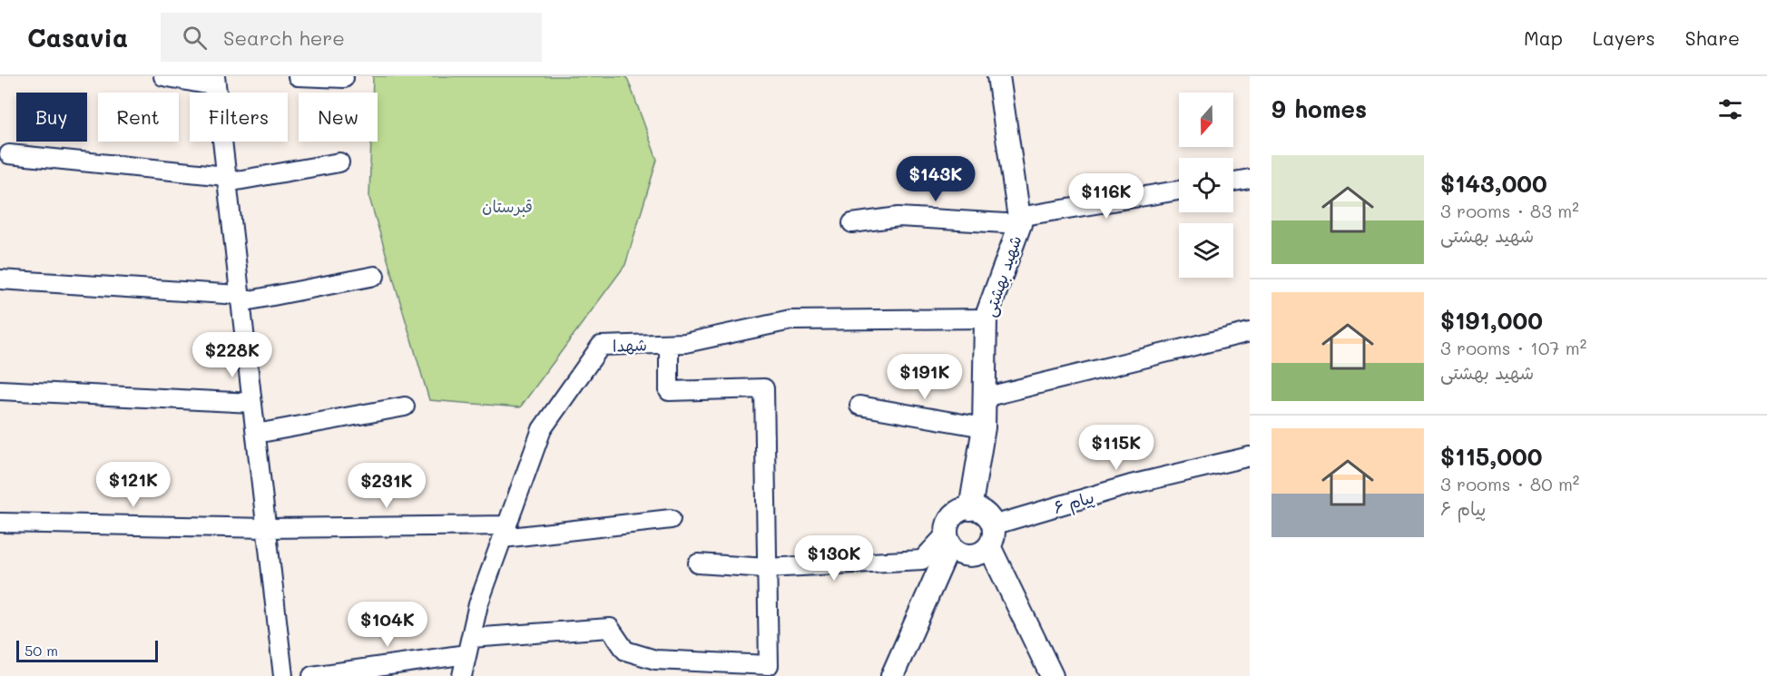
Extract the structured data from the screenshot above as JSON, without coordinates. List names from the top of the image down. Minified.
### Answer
{"streets":{"street":["شهید بهشتی","شهدا","پیام ۶"]},"crossings":[["شهید بهشتی","شهدا"],["شهید بهشتی","پیام ۶"]],"parks":["قبرستان"],"scale_bar":"50 m","north":"bottom","page":{"header":"Casavia","search":"Search here","nav":["Map","Layers","Share"],"heading":"9 homes","chip":["Buy","Rent","Filters","New"],"list":[{"name":"$143,000","note":"3 rooms · 83 m² · شهید بهشتی"},{"name":"$191,000","note":"3 rooms · 107 m² · شهید بهشتی"},{"name":"$115,000","note":"3 rooms · 80 m² · پیام ۶"}],"price":["$143K","$116K","$228K","$191K","$115K","$121K","$231K","$130K","$104K"],"scale":"50 m"}}
